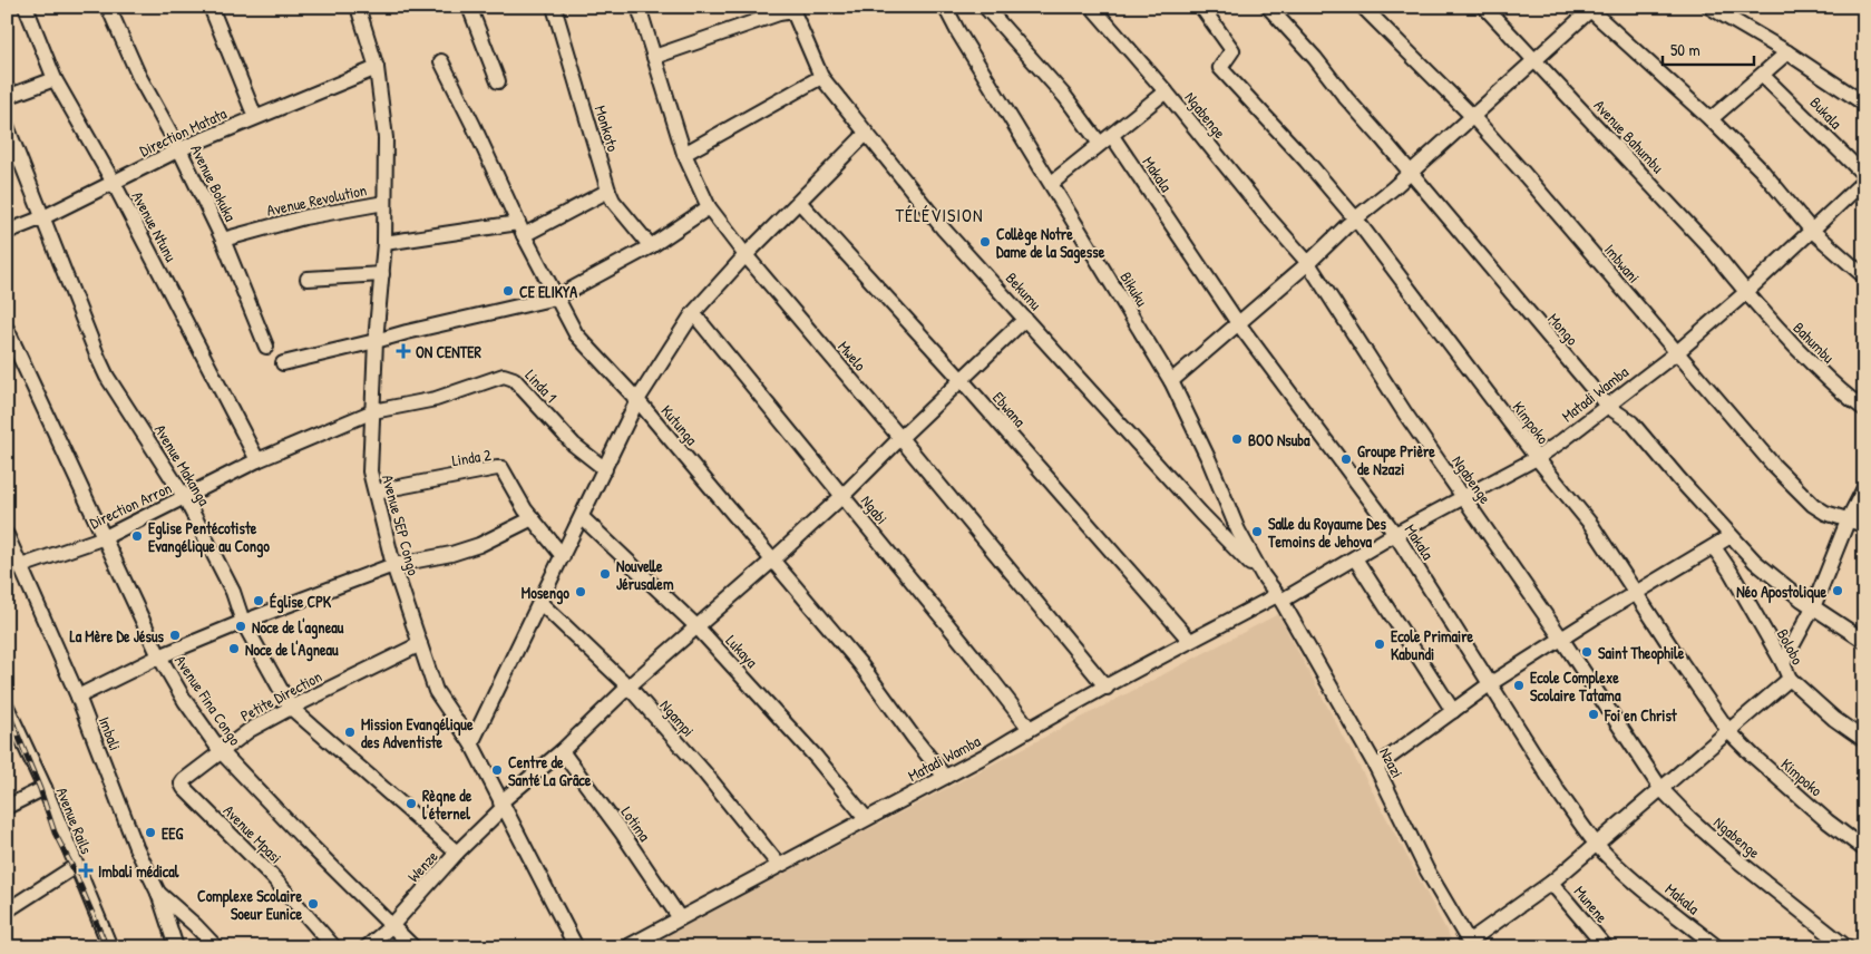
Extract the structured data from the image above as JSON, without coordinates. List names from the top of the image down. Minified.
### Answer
{"streets":{"street":["Bukala","Ngabenge","Monkoto","Direction Matata","Avenue Bahumbu","Makala","Avenue Bokuka","Avenue Revolution","Avenue Ntunu","Imbwani","Bikuku","Bekumu","Mongo","Bahumbu","Mwelo","Linda 1","Matadi Wamba","Ebwana","Kimpoko","Kutunga","Linda 2","Avenue Makanga","Direction Arron","Ngabi","Avenue SEP Congo","Bolobo","Lukaya","Petite Direction","Avenue Fina Congo","Ngampi","Imbali","Nzazi","Avenue Rails","Lotima","Avenue Mpasi","Wenze","Munene"]},"crossings":[["Ngabenge","Matadi Wamba"],["Direction Matata","Avenue Bokuka"],["Direction Matata","Avenue Ntunu"],["Direction Matata","Avenue Makanga"],["Direction Matata","Avenue SEP Congo"],["Avenue Bahumbu","Bahumbu"],["Avenue Bahumbu","Matadi Wamba"],["Makala","Matadi Wamba"],["Avenue Bokuka","Avenue Revolution"],["Avenue Revolution","Avenue SEP Congo"],["Avenue Ntunu","Direction Arron"],["Imbwani","Matadi Wamba"],["Bikuku","Bekumu"],["Bikuku","Matadi Wamba"],["Bikuku","Nzazi"],["Bekumu","Wenze"],["Mongo","Matadi Wamba"],["Bahumbu","Matadi Wamba"],["Mwelo","Matadi Wamba"],["Mwelo","Wenze"],["Linda 1","Direction Arron"],["Linda 1","Avenue SEP Congo"],["Matadi Wamba","Ebwana"],["Matadi Wamba","Kimpoko"],["Matadi Wamba","Kutunga"],["Matadi Wamba","Ngabi"],["Matadi Wamba","Lukaya"],["Matadi Wamba","Ngampi"],["Matadi Wamba","Nzazi"],["Matadi Wamba","Lotima"],["Ebwana","Wenze"],["Kutunga","Wenze"],["Linda 2","Avenue SEP Congo"],["Avenue Makanga","Direction Arron"],["Avenue Makanga","Petite Direction"],["Avenue Makanga","Wenze"],["Direction Arron","Avenue SEP Congo"],["Direction Arron","Avenue Fina Congo"],["Direction Arron","Imbali"],["Ngabi","Wenze"],["Avenue SEP Congo","Petite Direction"],["Avenue SEP Congo","Wenze"],["Lukaya","Wenze"],["Petite Direction","Avenue Fina Congo"],["Petite Direction","Avenue Mpasi"],["Avenue Fina Congo","Avenue Mpasi"],["Avenue Fina Congo","Wenze"],["Ngampi","Wenze"],["Lotima","Wenze"]],"districts":["TÉLÉVISION"],"places":{"other":["Collège Notre Dame de la Sagesse","CE ELIKYA","BOO Nsuba","Groupe Prière de Nzazi","Salle du Royaume Des Temoins de Jehova","Eglise Pentécotiste Evangélique au Congo","Nouvelle Jérusalem","Néo Apostolique","Mosengo","Église CPK","Noce de l'agneau","La Mère De Jésus","Ecole Primaire Kabundi","Noce de l'Agneau","Saint Theophile","Ecole Complexe Scolaire Tatama","Foi en Christ","Mission Evangélique des Adventiste","Centre de Santé La Grâce","Règne de l'éternel","EEG","Complexe Scolaire Soeur Eunice"],"health":["ON CENTER","Imbali médical"]},"scale_bar":"50 m"}
